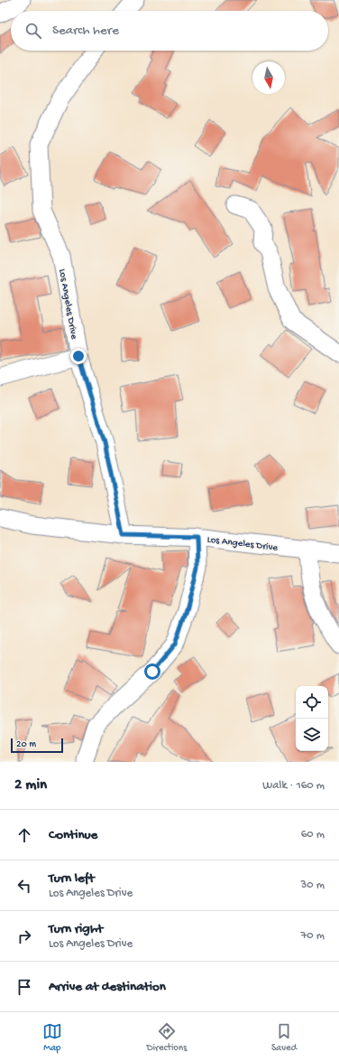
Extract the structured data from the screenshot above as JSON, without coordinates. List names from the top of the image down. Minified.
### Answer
{"streets":{"street":["Los Angeles Drive"]},"scale_bar":"20 m","north":"bottom","page":{"search":"Search here","scale":"20 m","heading":["2 min","Walk · 160 m"],"list":[["Continue","60 m"],["Turn left","Los Angeles Drive","30 m"],["Turn right","Los Angeles Drive","70 m"],"Arrive at destination"],"nav":["Map","Directions","Saved"]}}
